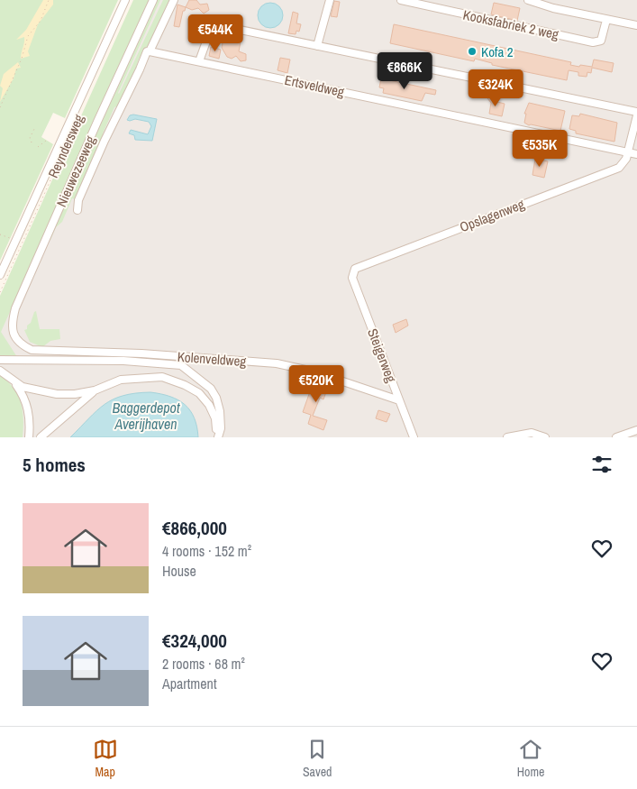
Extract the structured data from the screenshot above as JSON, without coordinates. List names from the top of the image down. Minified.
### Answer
{"streets":{"street":["Kooksfabriek 2 weg","Ertsveldweg","Reyndersweg","Nieuwezeeweg","Opslagenweg","Steigerweg","Kolenveldweg"]},"crossings":[["Ertsveldweg","Opslagenweg"],["Nieuwezeeweg","Kolenveldweg"],["Opslagenweg","Steigerweg"],["Steigerweg","Kolenveldweg"]],"water":["Baggerdepot Averijhaven"],"places":["Kofa 2"],"page":{"price":["€544K","€866K","€324K","€535K","€520K"],"heading":"5 homes","list":[{"name":"€866,000","note":"4 rooms · 152 m² · House"},{"name":"€324,000","note":"2 rooms · 68 m² · Apartment"}],"tabs":["Map","Saved","Home"]}}
